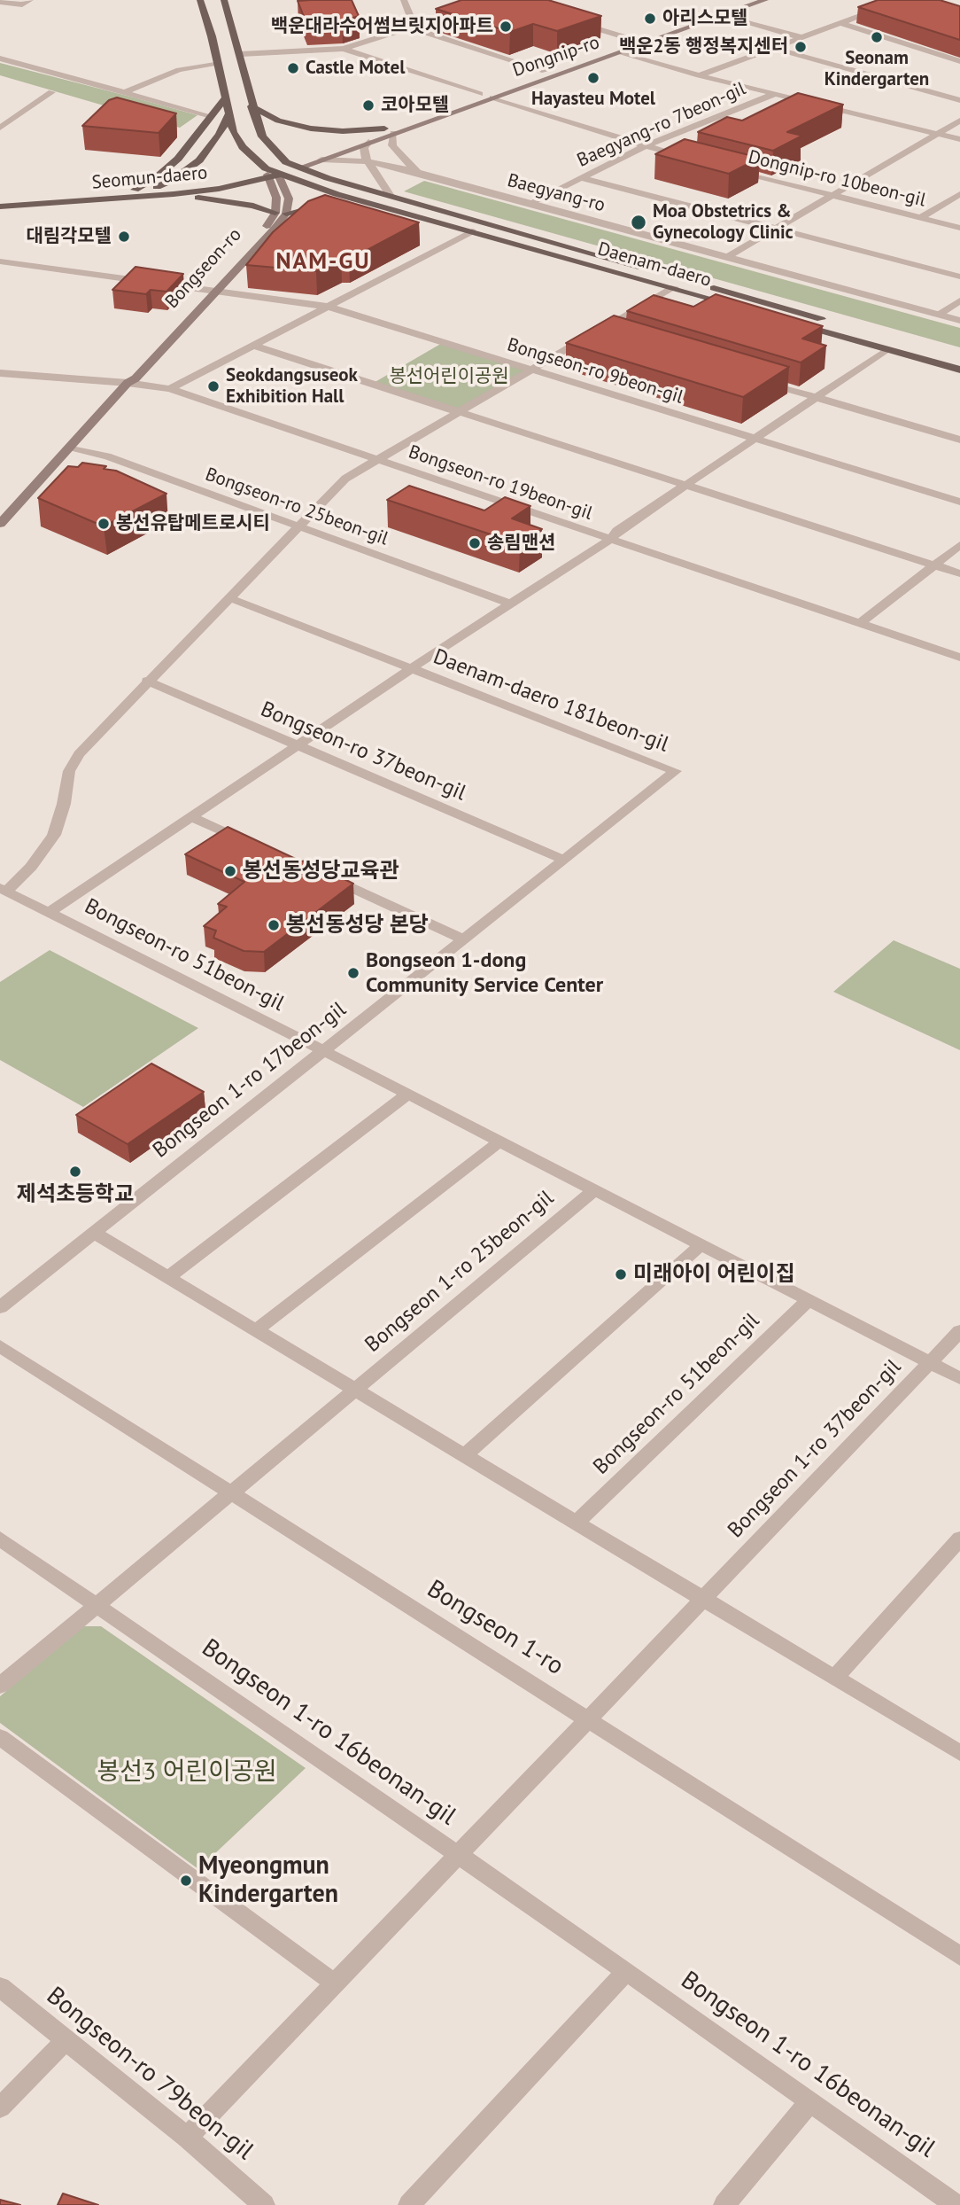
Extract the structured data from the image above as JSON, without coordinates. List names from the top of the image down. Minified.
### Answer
{"streets":{"main road":["Dongnip-ro","Seomun-daero","Daenam-daero","Bongseon-ro"],"street":["Baegyang-ro 7beon-gil","Dongnip-ro 10beon-gil","Baegyang-ro","Bongseon-ro 9beon-gil","Bongseon-ro 19beon-gil","Bongseon-ro 25beon-gil","Daenam-daero 181beon-gil","Bongseon-ro 37beon-gil","Bongseon-ro 51beon-gil","Bongseon 1-ro 17beon-gil","Bongseon 1-ro 25beon-gil","Bongseon 1-ro 37beon-gil","Bongseon 1-ro","Bongseon 1-ro 16beonan-gil","Bongseon-ro 79beon-gil"]},"crossings":[["Dongnip-ro","Seomun-daero"],["Dongnip-ro","Baegyang-ro"],["Dongnip-ro","Daenam-daero"],["Baegyang-ro 7beon-gil","Baegyang-ro"],["Seomun-daero","Daenam-daero"],["Daenam-daero","Daenam-daero 181beon-gil"],["Bongseon-ro","Bongseon-ro 9beon-gil"],["Bongseon-ro","Bongseon-ro 19beon-gil"],["Bongseon-ro","Bongseon-ro 25beon-gil"],["Bongseon-ro 9beon-gil","Daenam-daero 181beon-gil"],["Bongseon-ro 19beon-gil","Daenam-daero 181beon-gil"],["Bongseon-ro 25beon-gil","Daenam-daero 181beon-gil"],["Daenam-daero 181beon-gil","Bongseon-ro 37beon-gil"],["Daenam-daero 181beon-gil","Bongseon-ro 51beon-gil"],["Daenam-daero 181beon-gil","Bongseon 1-ro 17beon-gil"],["Bongseon-ro 37beon-gil","Bongseon-ro 51beon-gil"],["Bongseon-ro 37beon-gil","Bongseon 1-ro 17beon-gil"],["Bongseon-ro 51beon-gil","Bongseon 1-ro 17beon-gil"],["Bongseon-ro 51beon-gil","Bongseon 1-ro 25beon-gil"],["Bongseon-ro 51beon-gil","Bongseon 1-ro 37beon-gil"],["Bongseon 1-ro 25beon-gil","Bongseon 1-ro"],["Bongseon 1-ro 25beon-gil","Bongseon 1-ro 16beonan-gil"],["Bongseon 1-ro 37beon-gil","Bongseon 1-ro"],["Bongseon 1-ro 37beon-gil","Bongseon 1-ro 16beonan-gil"],["Bongseon 1-ro 37beon-gil","Bongseon-ro 79beon-gil"]],"districts":["NAM-GU"],"parks":["봉선어린이공원","봉선3 어린이공원"],"places":["아리스모텔","백운대라수어썸브릿지아파트","Seonam Kindergarten","백운2동 행정복지센터","Castle Motel","Hayasteu Motel","코아모텔","Moa Obstetrics & Gynecology Clinic","대림각모텔","Seokdangsuseok Exhibition Hall","봉선유탑메트로시티","송림맨션","봉선동성당교육관","봉선동성당 본당","Bongseon 1-dong Community Service Center","제석초등학교","미래아이 어린이집","Myeongmun Kindergarten"]}
